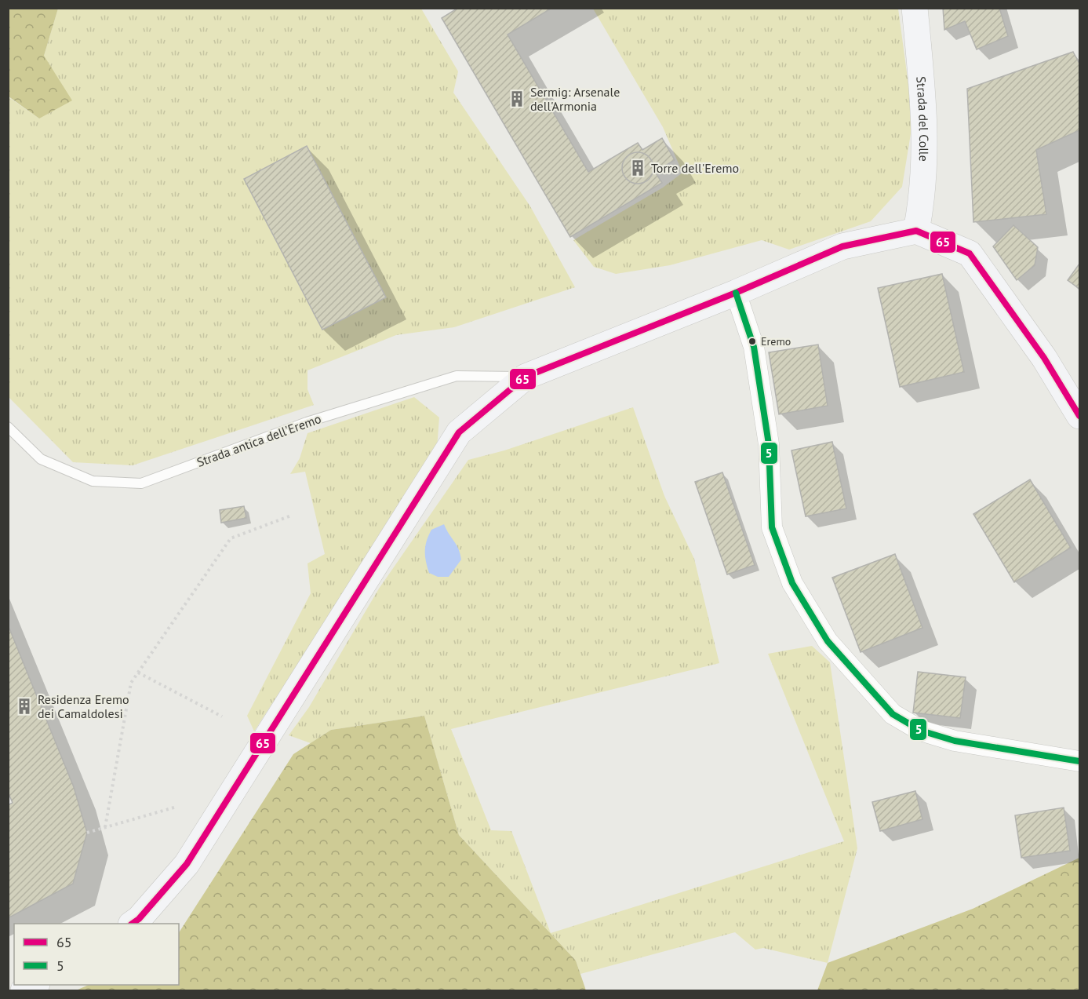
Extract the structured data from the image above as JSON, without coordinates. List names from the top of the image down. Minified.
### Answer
{"streets":{"main road":["Strada del Colle"],"lane":["Strada antica dell'Eremo"]},"places":{"building":["Sermig: Arsenale dell'Armonia","Torre dell'Eremo","Residenza Eremo dei Camaldolesi"],"other":["Eremo"]},"lines":["transit line 65","transit line 5"],"legend":["65","5"]}
